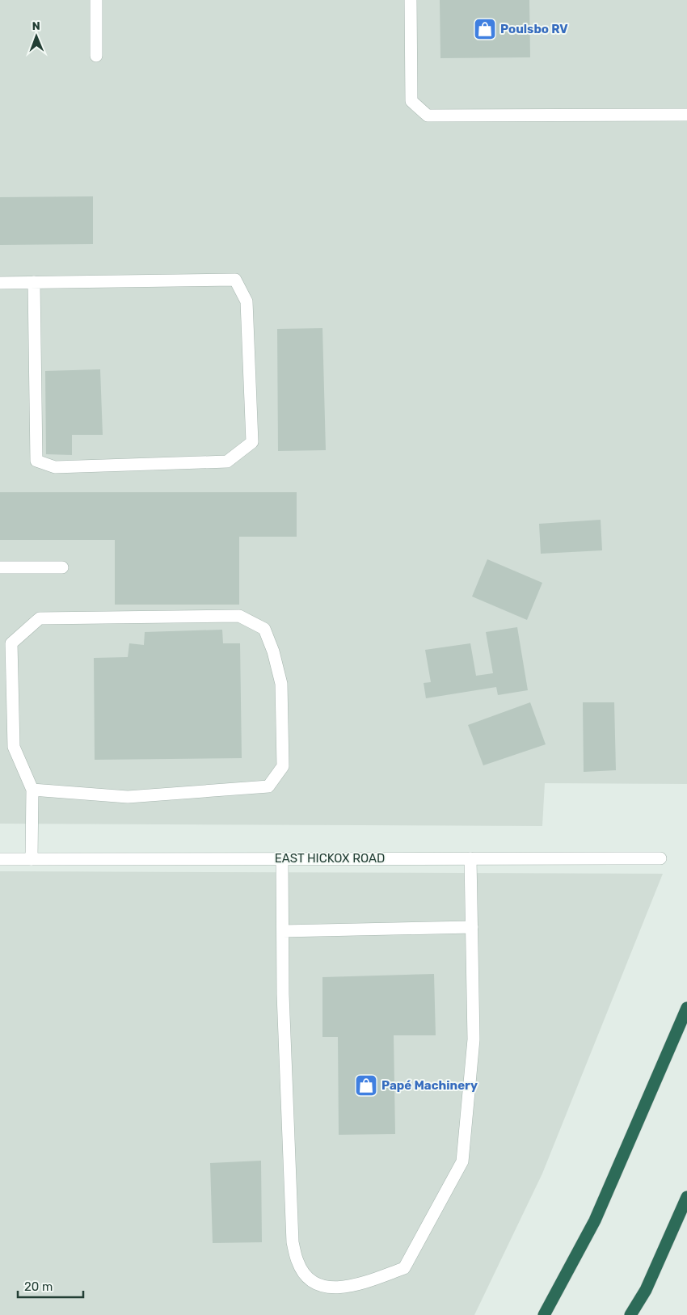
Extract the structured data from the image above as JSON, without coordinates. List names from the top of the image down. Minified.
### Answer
{"streets":{"street":["EAST HICKOX ROAD"]},"places":{"shop":["Poulsbo RV","Papé Machinery"]},"scale_bar":"20 m","north":"top"}
